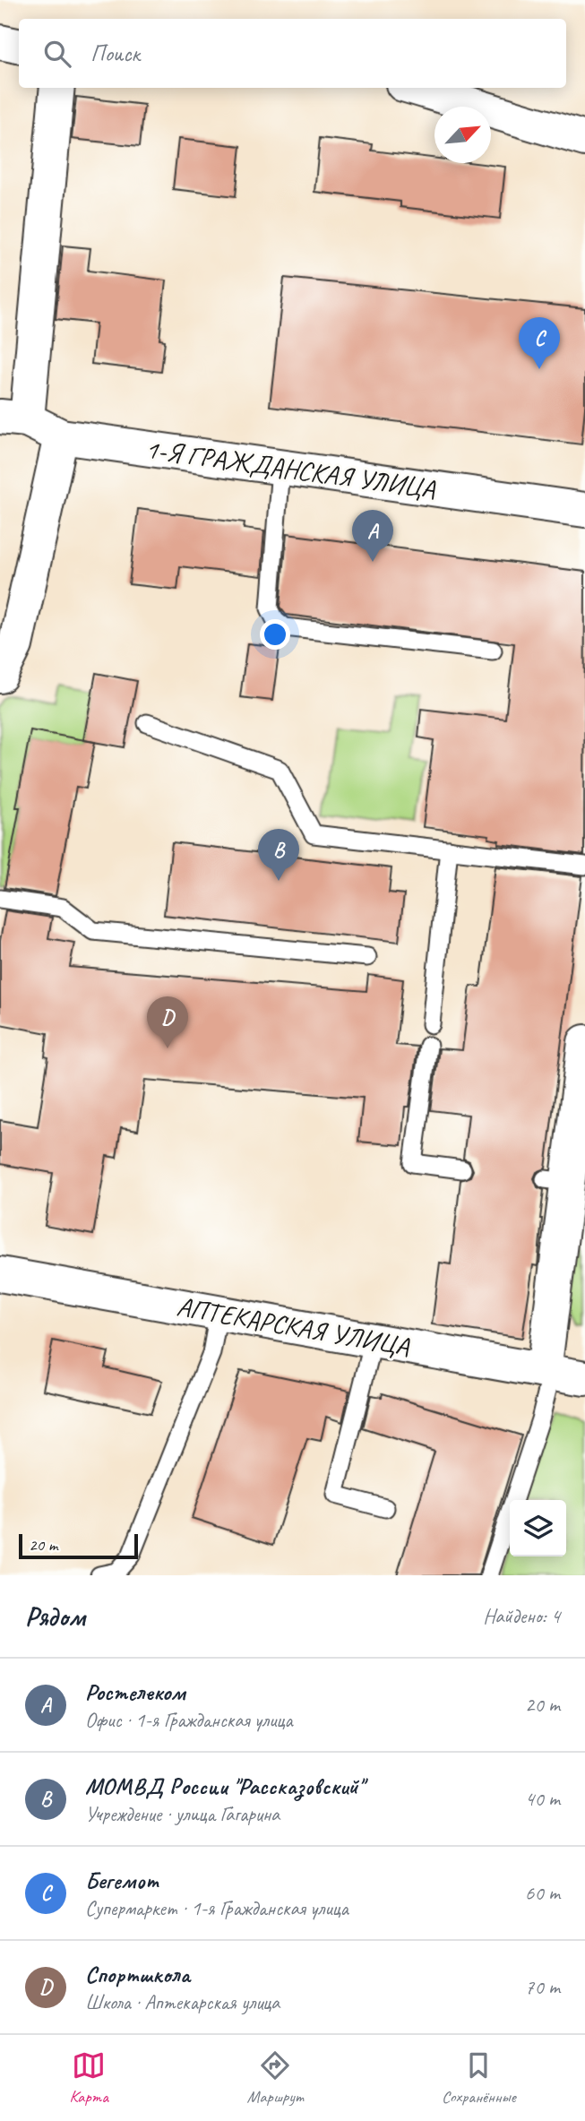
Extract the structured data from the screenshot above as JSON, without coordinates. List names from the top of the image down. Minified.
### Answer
{"streets":{"street":["1-Я ГРАЖДАНСКАЯ УЛИЦА","АПТЕКАРСКАЯ УЛИЦА"]},"scale_bar":"20 m","north":"top right","page":{"search":"Поиск","pins":["C","A","B","D"],"scale":"20 m","heading":["Рядом","Найдено: 4"],"list":[{"mark":"A","name":"Ростелеком","note":"Офис · 1-я Гражданская улица","value":"20 m"},{"mark":"B","name":"МОМВД России \"Рассказовский\"","note":"Учреждение · улица Гагарина","value":"40 m"},{"mark":"C","name":"Бегемот","note":"Супермаркет · 1-я Гражданская улица","value":"60 m"},{"mark":"D","name":"Спортшкола","note":"Школа · Аптекарская улица","value":"70 m"}],"nav":["Карта","Маршрут","Сохранённые"]}}
